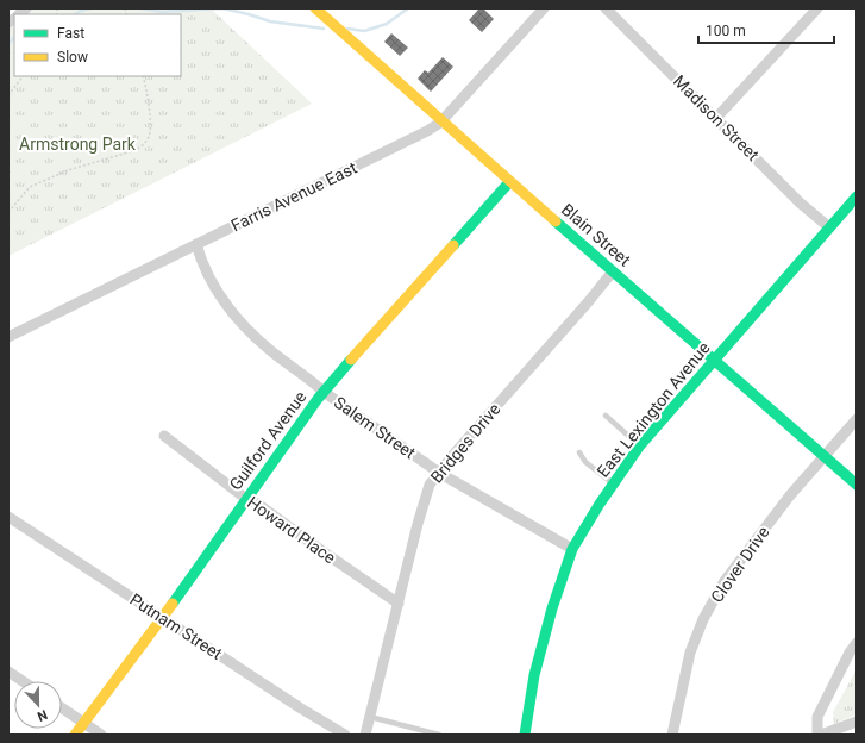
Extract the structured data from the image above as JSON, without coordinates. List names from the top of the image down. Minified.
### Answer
{"streets":{"street":["Madison Street","Farris Avenue East","Blain Street","East Lexington Avenue","Salem Street","Guilford Avenue","Bridges Drive","Howard Place","Clover Drive","Putnam Street"]},"crossings":[["Madison Street","East Lexington Avenue"],["Farris Avenue East","Blain Street"],["Farris Avenue East","Salem Street"],["Blain Street","East Lexington Avenue"],["Blain Street","Guilford Avenue"],["Blain Street","Bridges Drive"],["Blain Street","Clover Drive"],["East Lexington Avenue","Salem Street"],["Salem Street","Guilford Avenue"],["Salem Street","Bridges Drive"],["Guilford Avenue","Howard Place"],["Guilford Avenue","Putnam Street"],["Bridges Drive","Howard Place"]],"parks":["Armstrong Park"],"legend":["Fast","Slow"],"scale_bar":"100 m","north":"bottom"}
